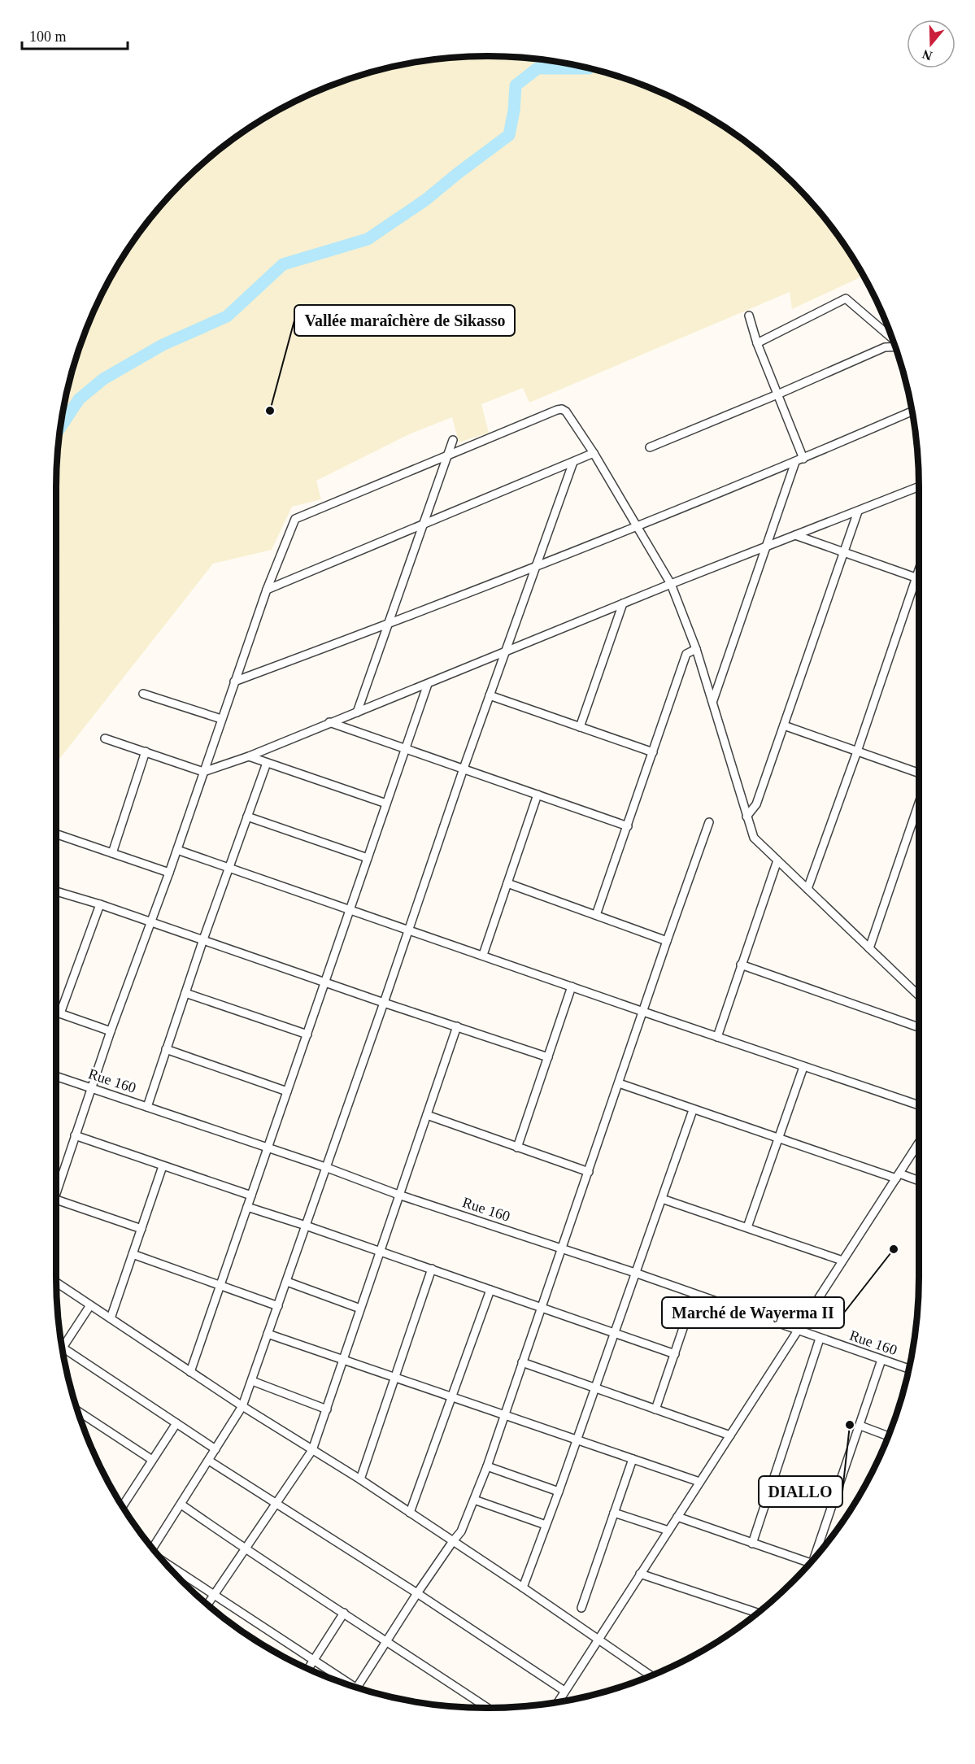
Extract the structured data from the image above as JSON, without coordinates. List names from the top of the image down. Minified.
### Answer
{"streets":{"street":["Rue 160"]},"places":["Vallée maraîchère de Sikasso","Marché de Wayerma II","DIALLO"],"scale_bar":"100 m","north":"bottom"}
